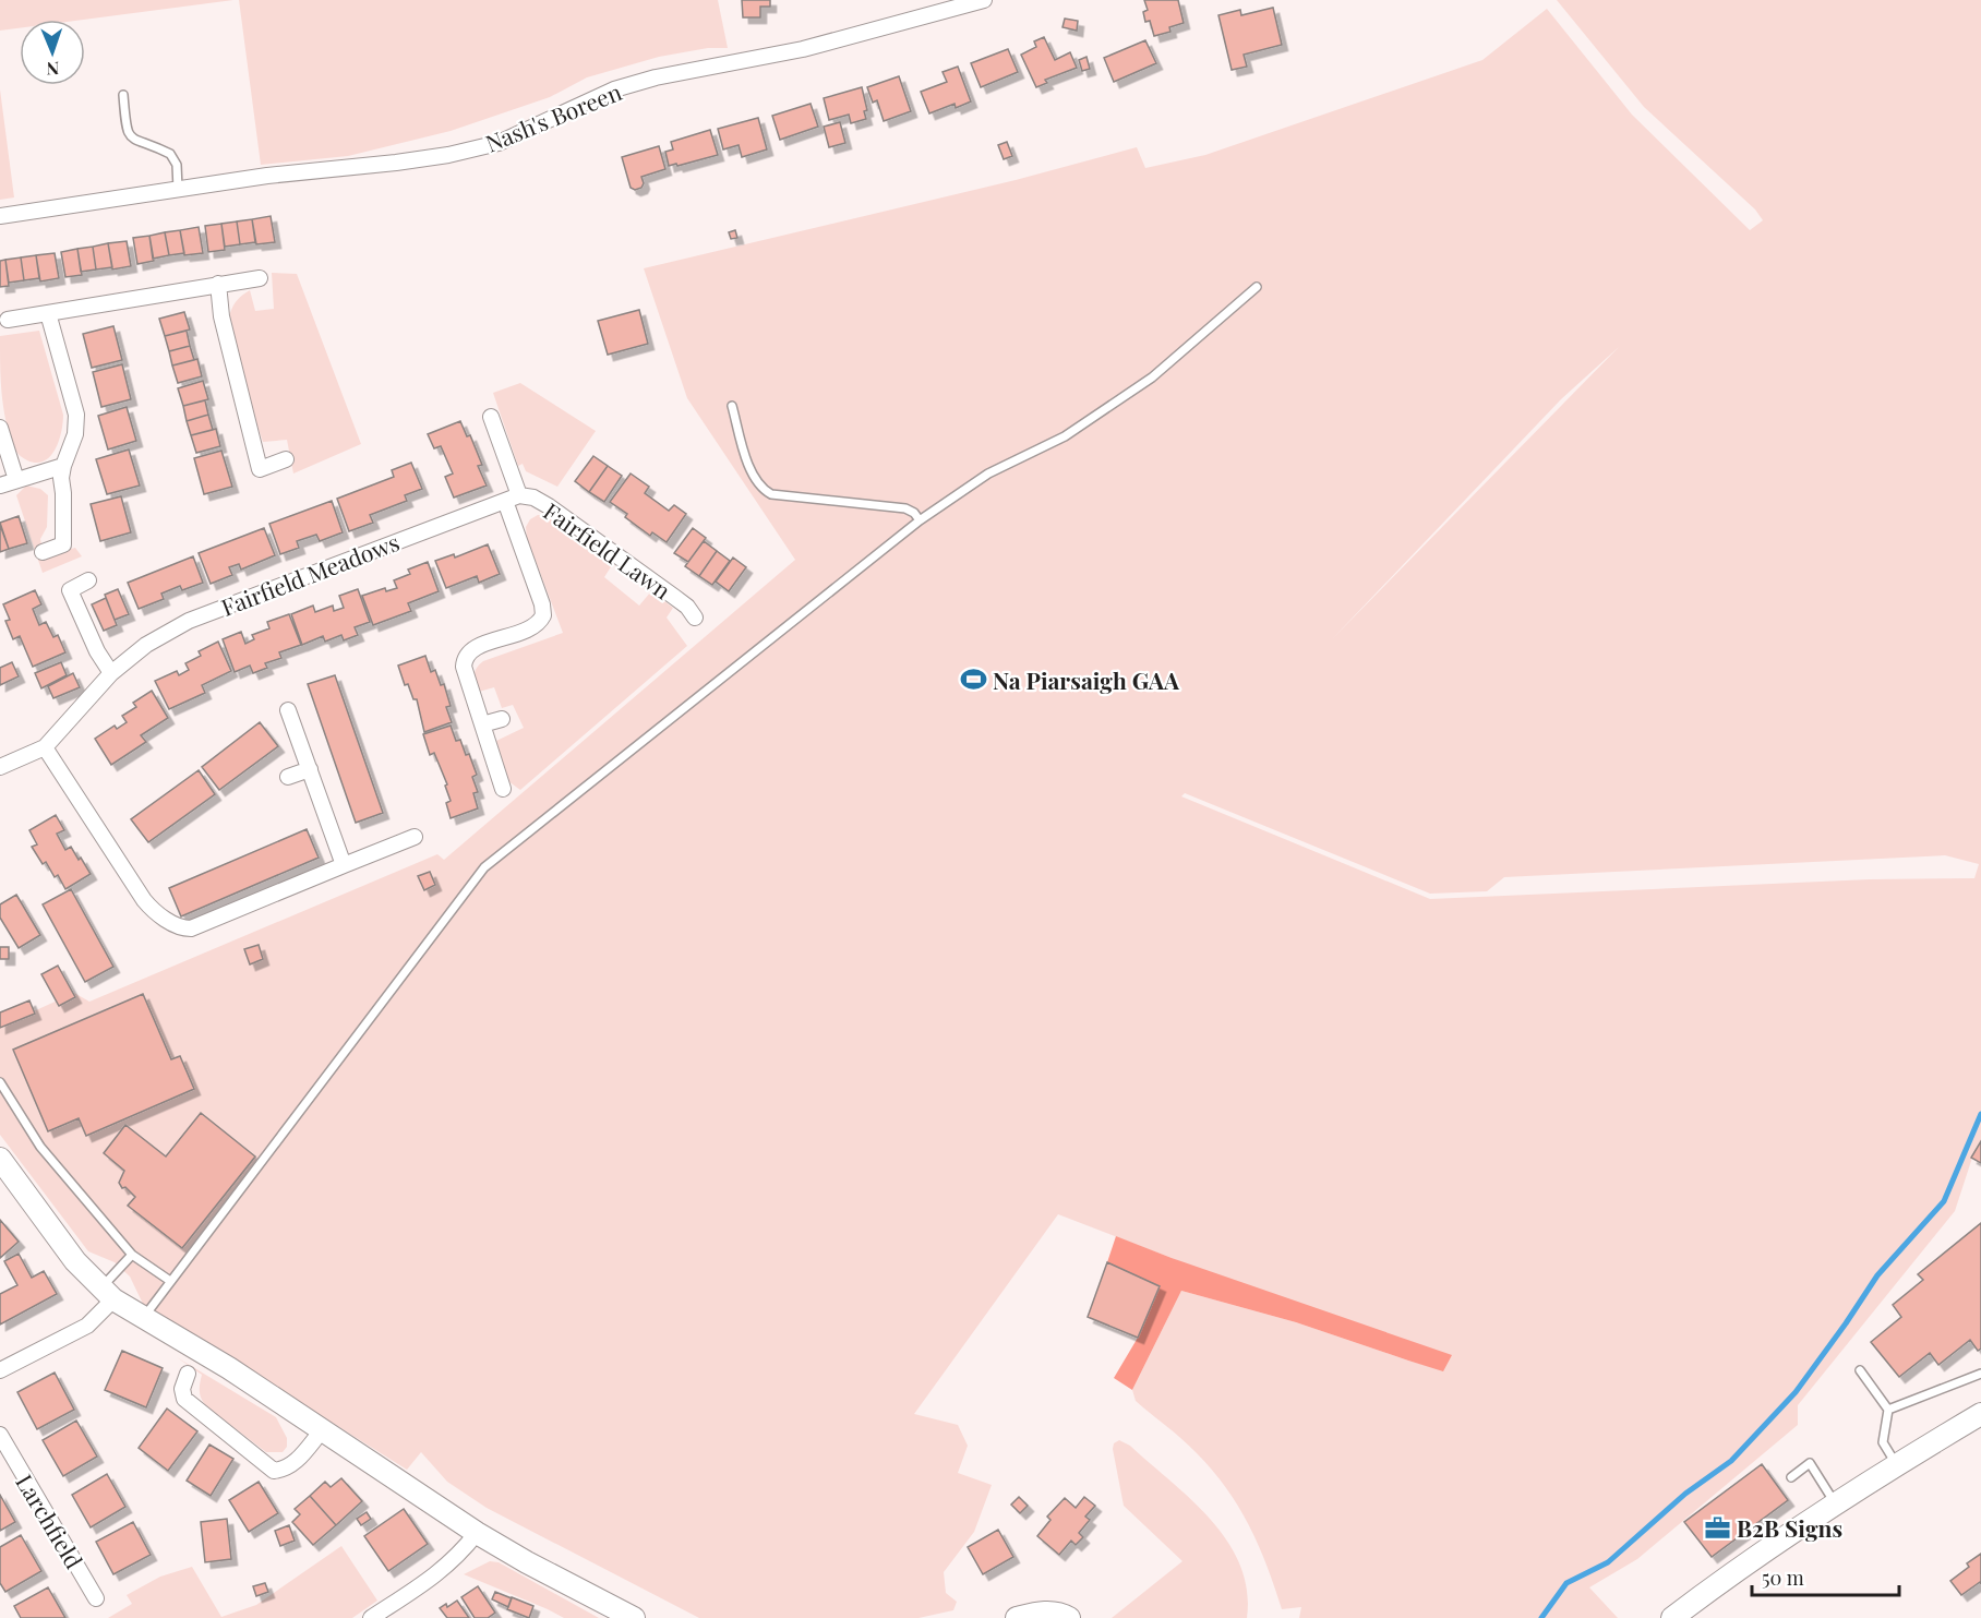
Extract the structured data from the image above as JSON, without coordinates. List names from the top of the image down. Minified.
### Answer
{"streets":{"street":["Nash's Boreen","Fairfield Lawn","Fairfield Meadows","Larchfield"]},"crossings":[["Fairfield Lawn","Fairfield Meadows"]],"places":{"sports":["Na Piarsaigh GAA"],"office":["B2B Signs"]},"scale_bar":"50 m","north":"bottom"}
